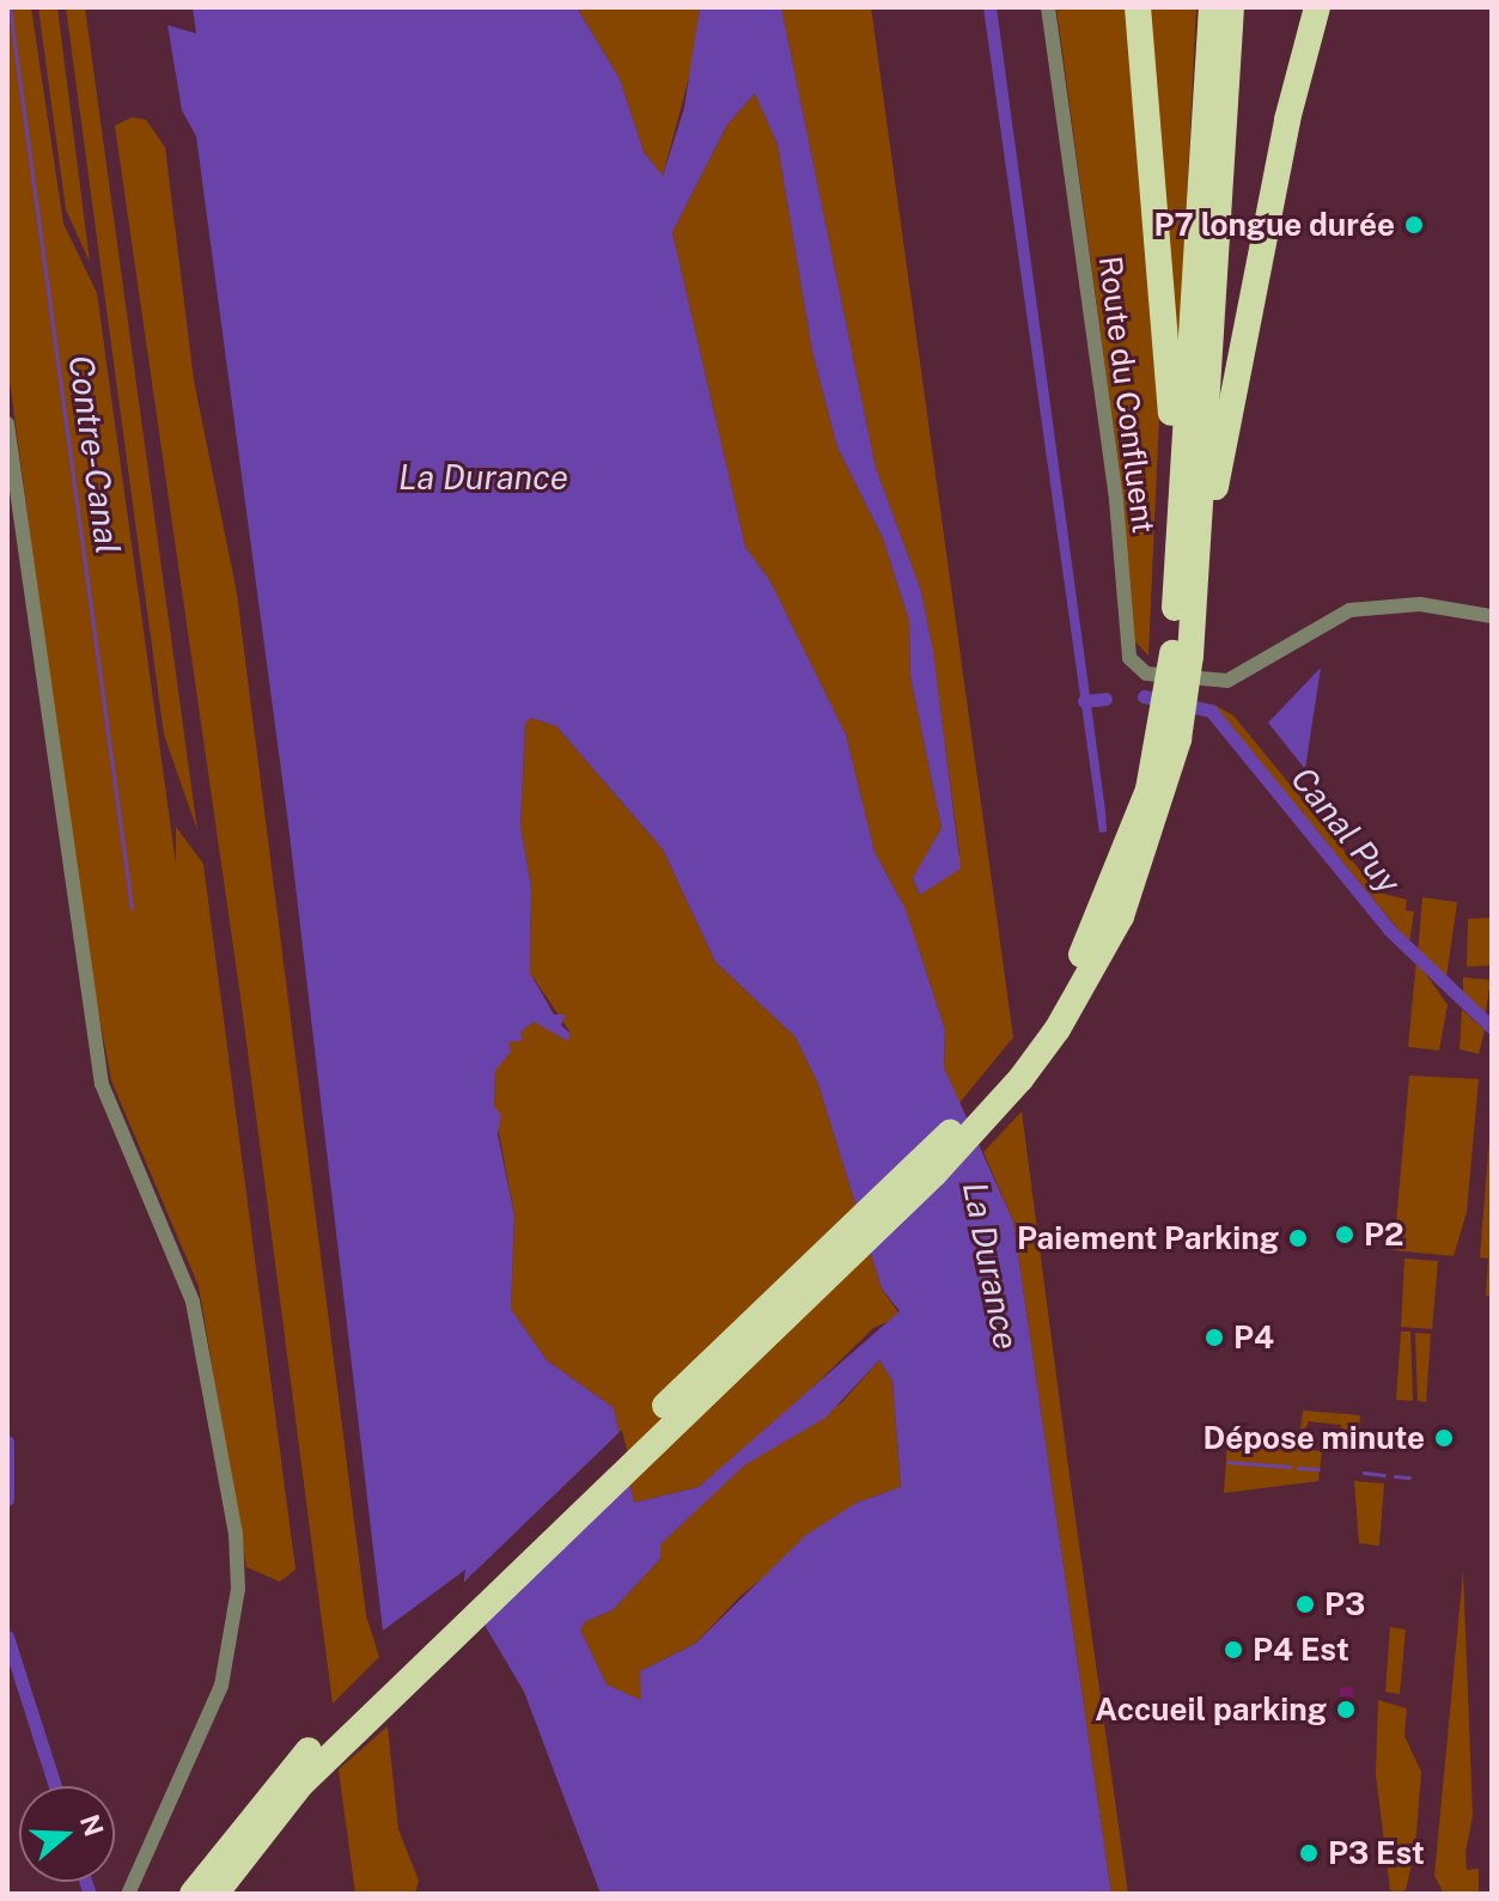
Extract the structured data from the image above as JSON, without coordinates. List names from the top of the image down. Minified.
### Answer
{"streets":{"street":["Route du Confluent"]},"water":["Contre-Canal","La Durance","Canal Puy"],"places":["P7 longue durée","P2","Paiement Parking","P4","Dépose minute","P3","P4 Est","Accueil parking","P3 Est"],"north":"right"}
